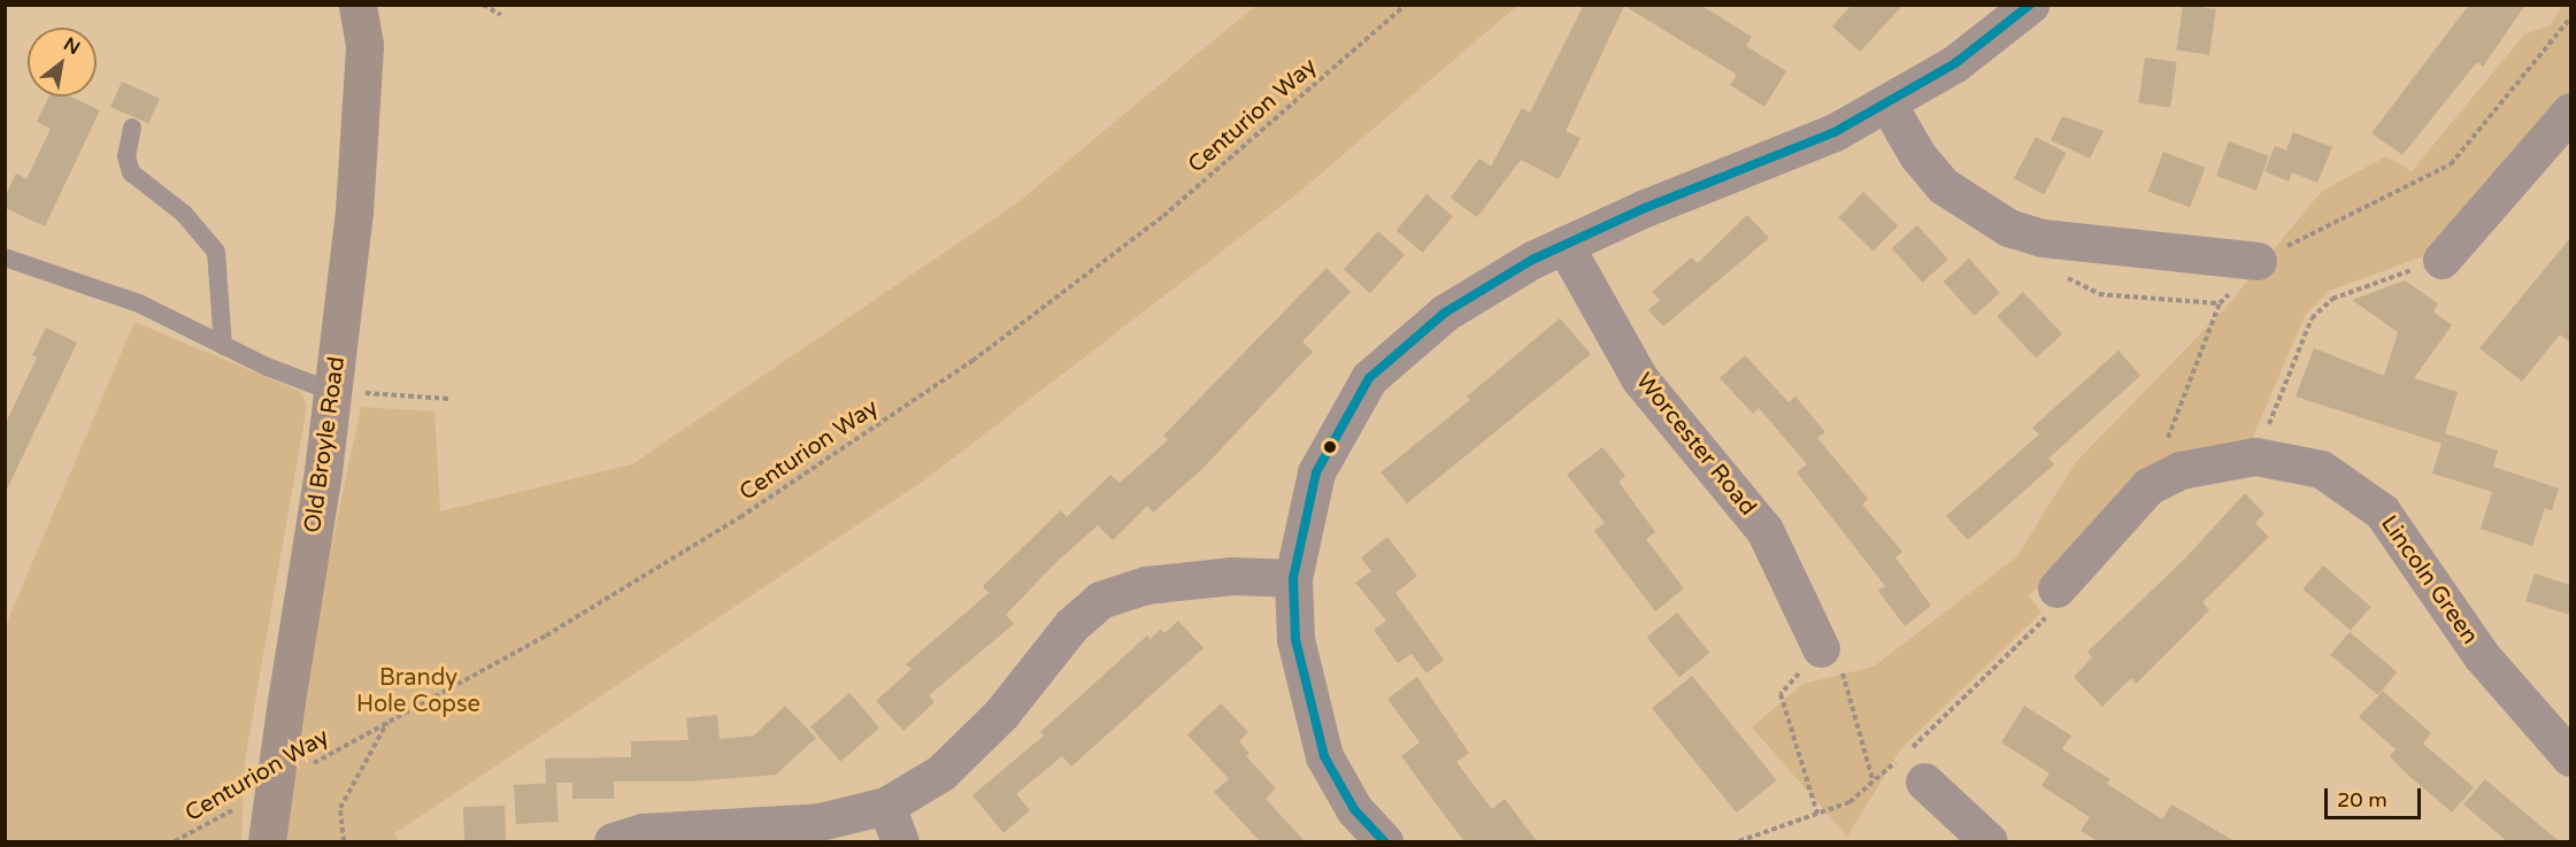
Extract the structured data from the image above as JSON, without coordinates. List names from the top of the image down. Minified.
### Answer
{"streets":{"main road":["Old Broyle Road"],"street":["Worcester Road","Lincoln Green"],"path":["Centurion Way"]},"parks":["Brandy Hole Copse"],"scale_bar":"20 m","north":"top right"}
